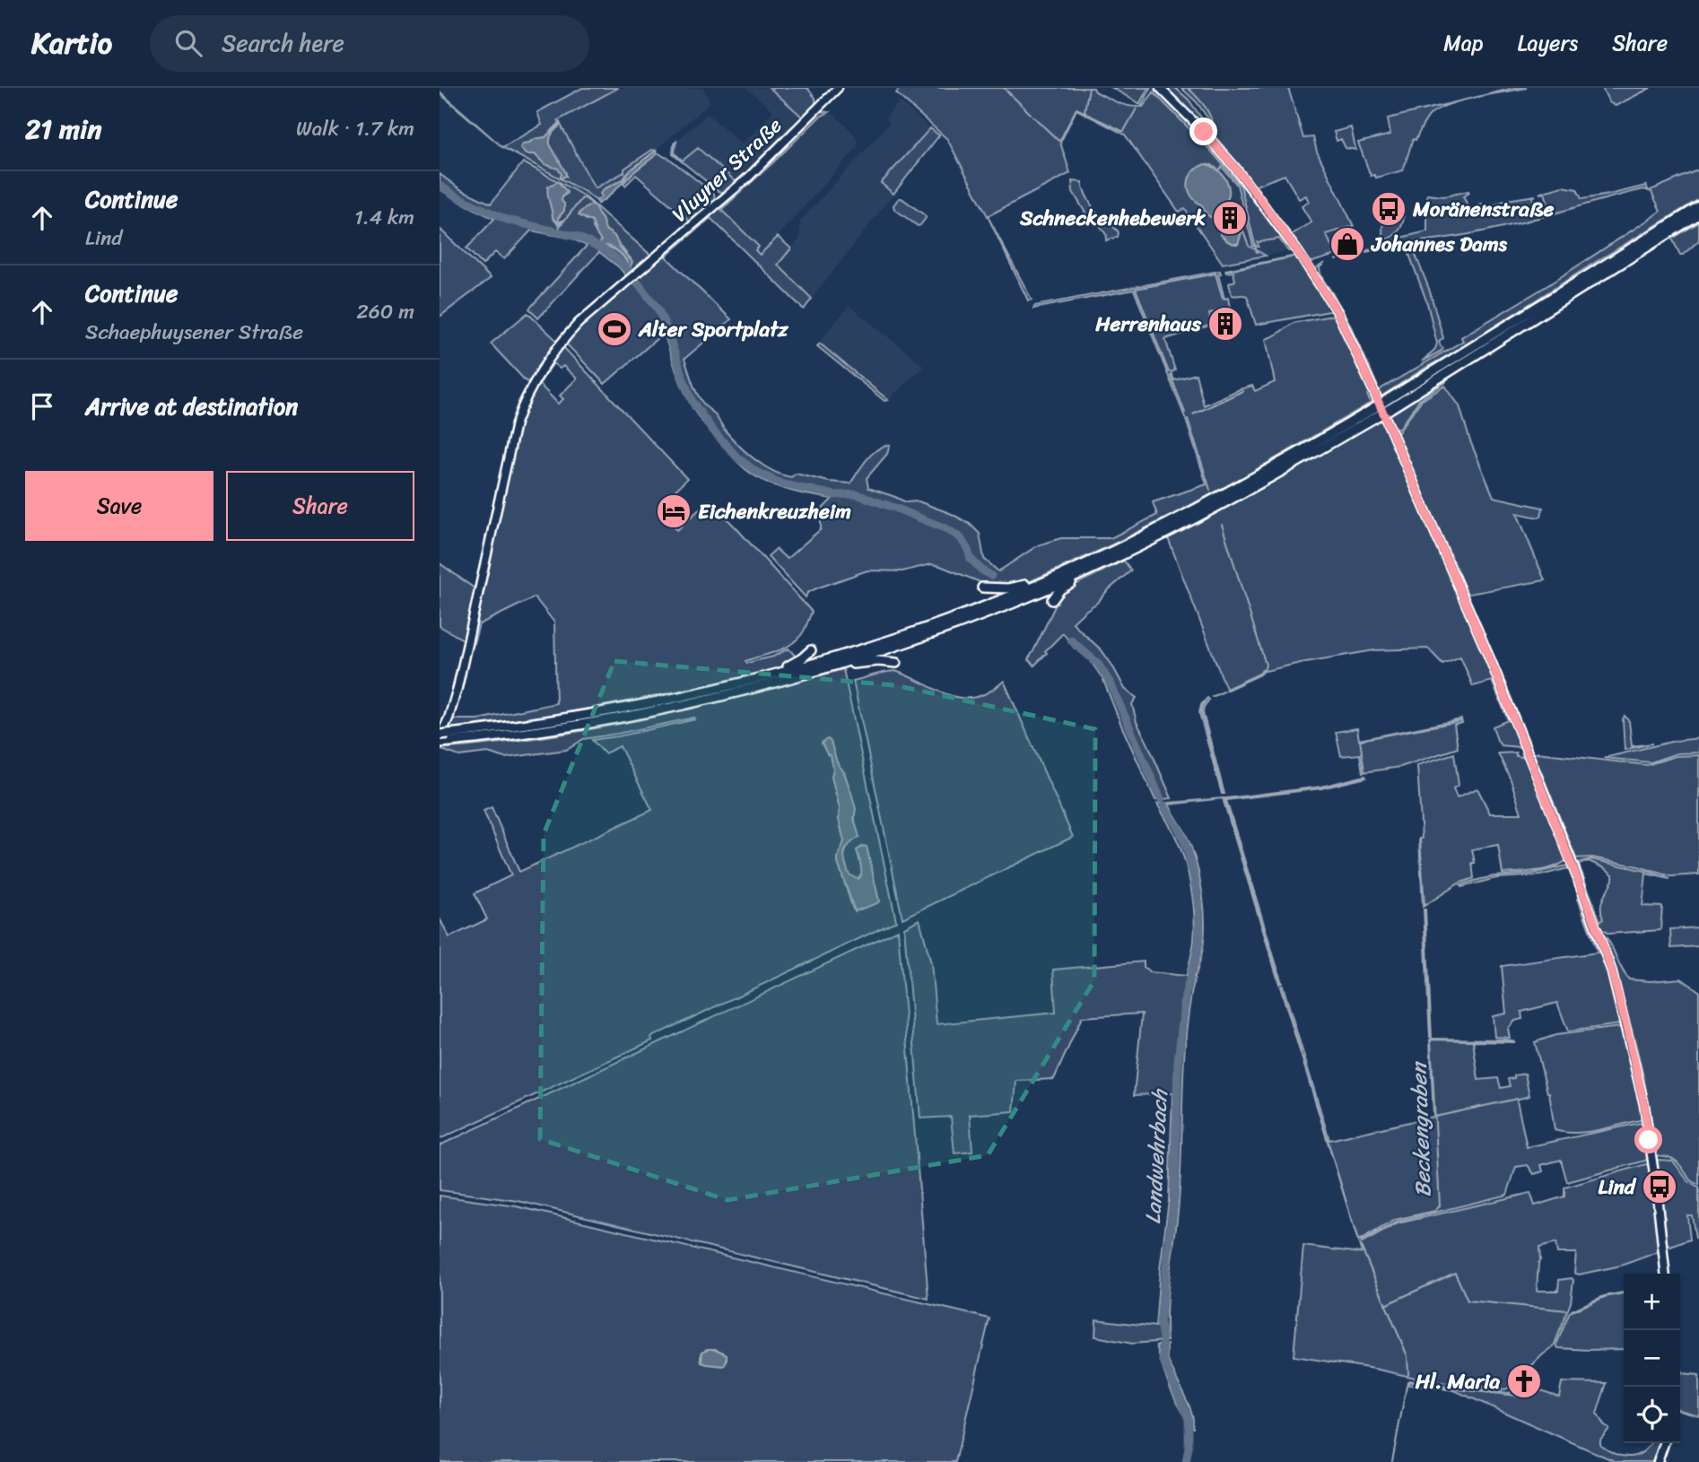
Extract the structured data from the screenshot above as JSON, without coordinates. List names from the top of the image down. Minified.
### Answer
{"streets":{"main road":["Vluyner Straße"]},"water":["Beckengraben","Landwehrbach"],"places":{"bus stop":["Moränenstraße","Lind"],"building":["Schneckenhebewerk","Herrenhaus"],"shop":["Johannes Dams"],"sports":["Alter Sportplatz"],"hotel":["Eichenkreuzheim"],"church":["Hl. Maria"]},"page":{"header":"Kartio","search":"Search here","nav":["Map","Layers","Share"],"heading":["21 min","Walk · 1.7 km"],"list":[["Continue","Lind","1.4 km"],["Continue","Schaephuysener Straße","260 m"],"Arrive at destination"],"buttons":["Save","Share"],"map_buttons":["+","−"]}}
